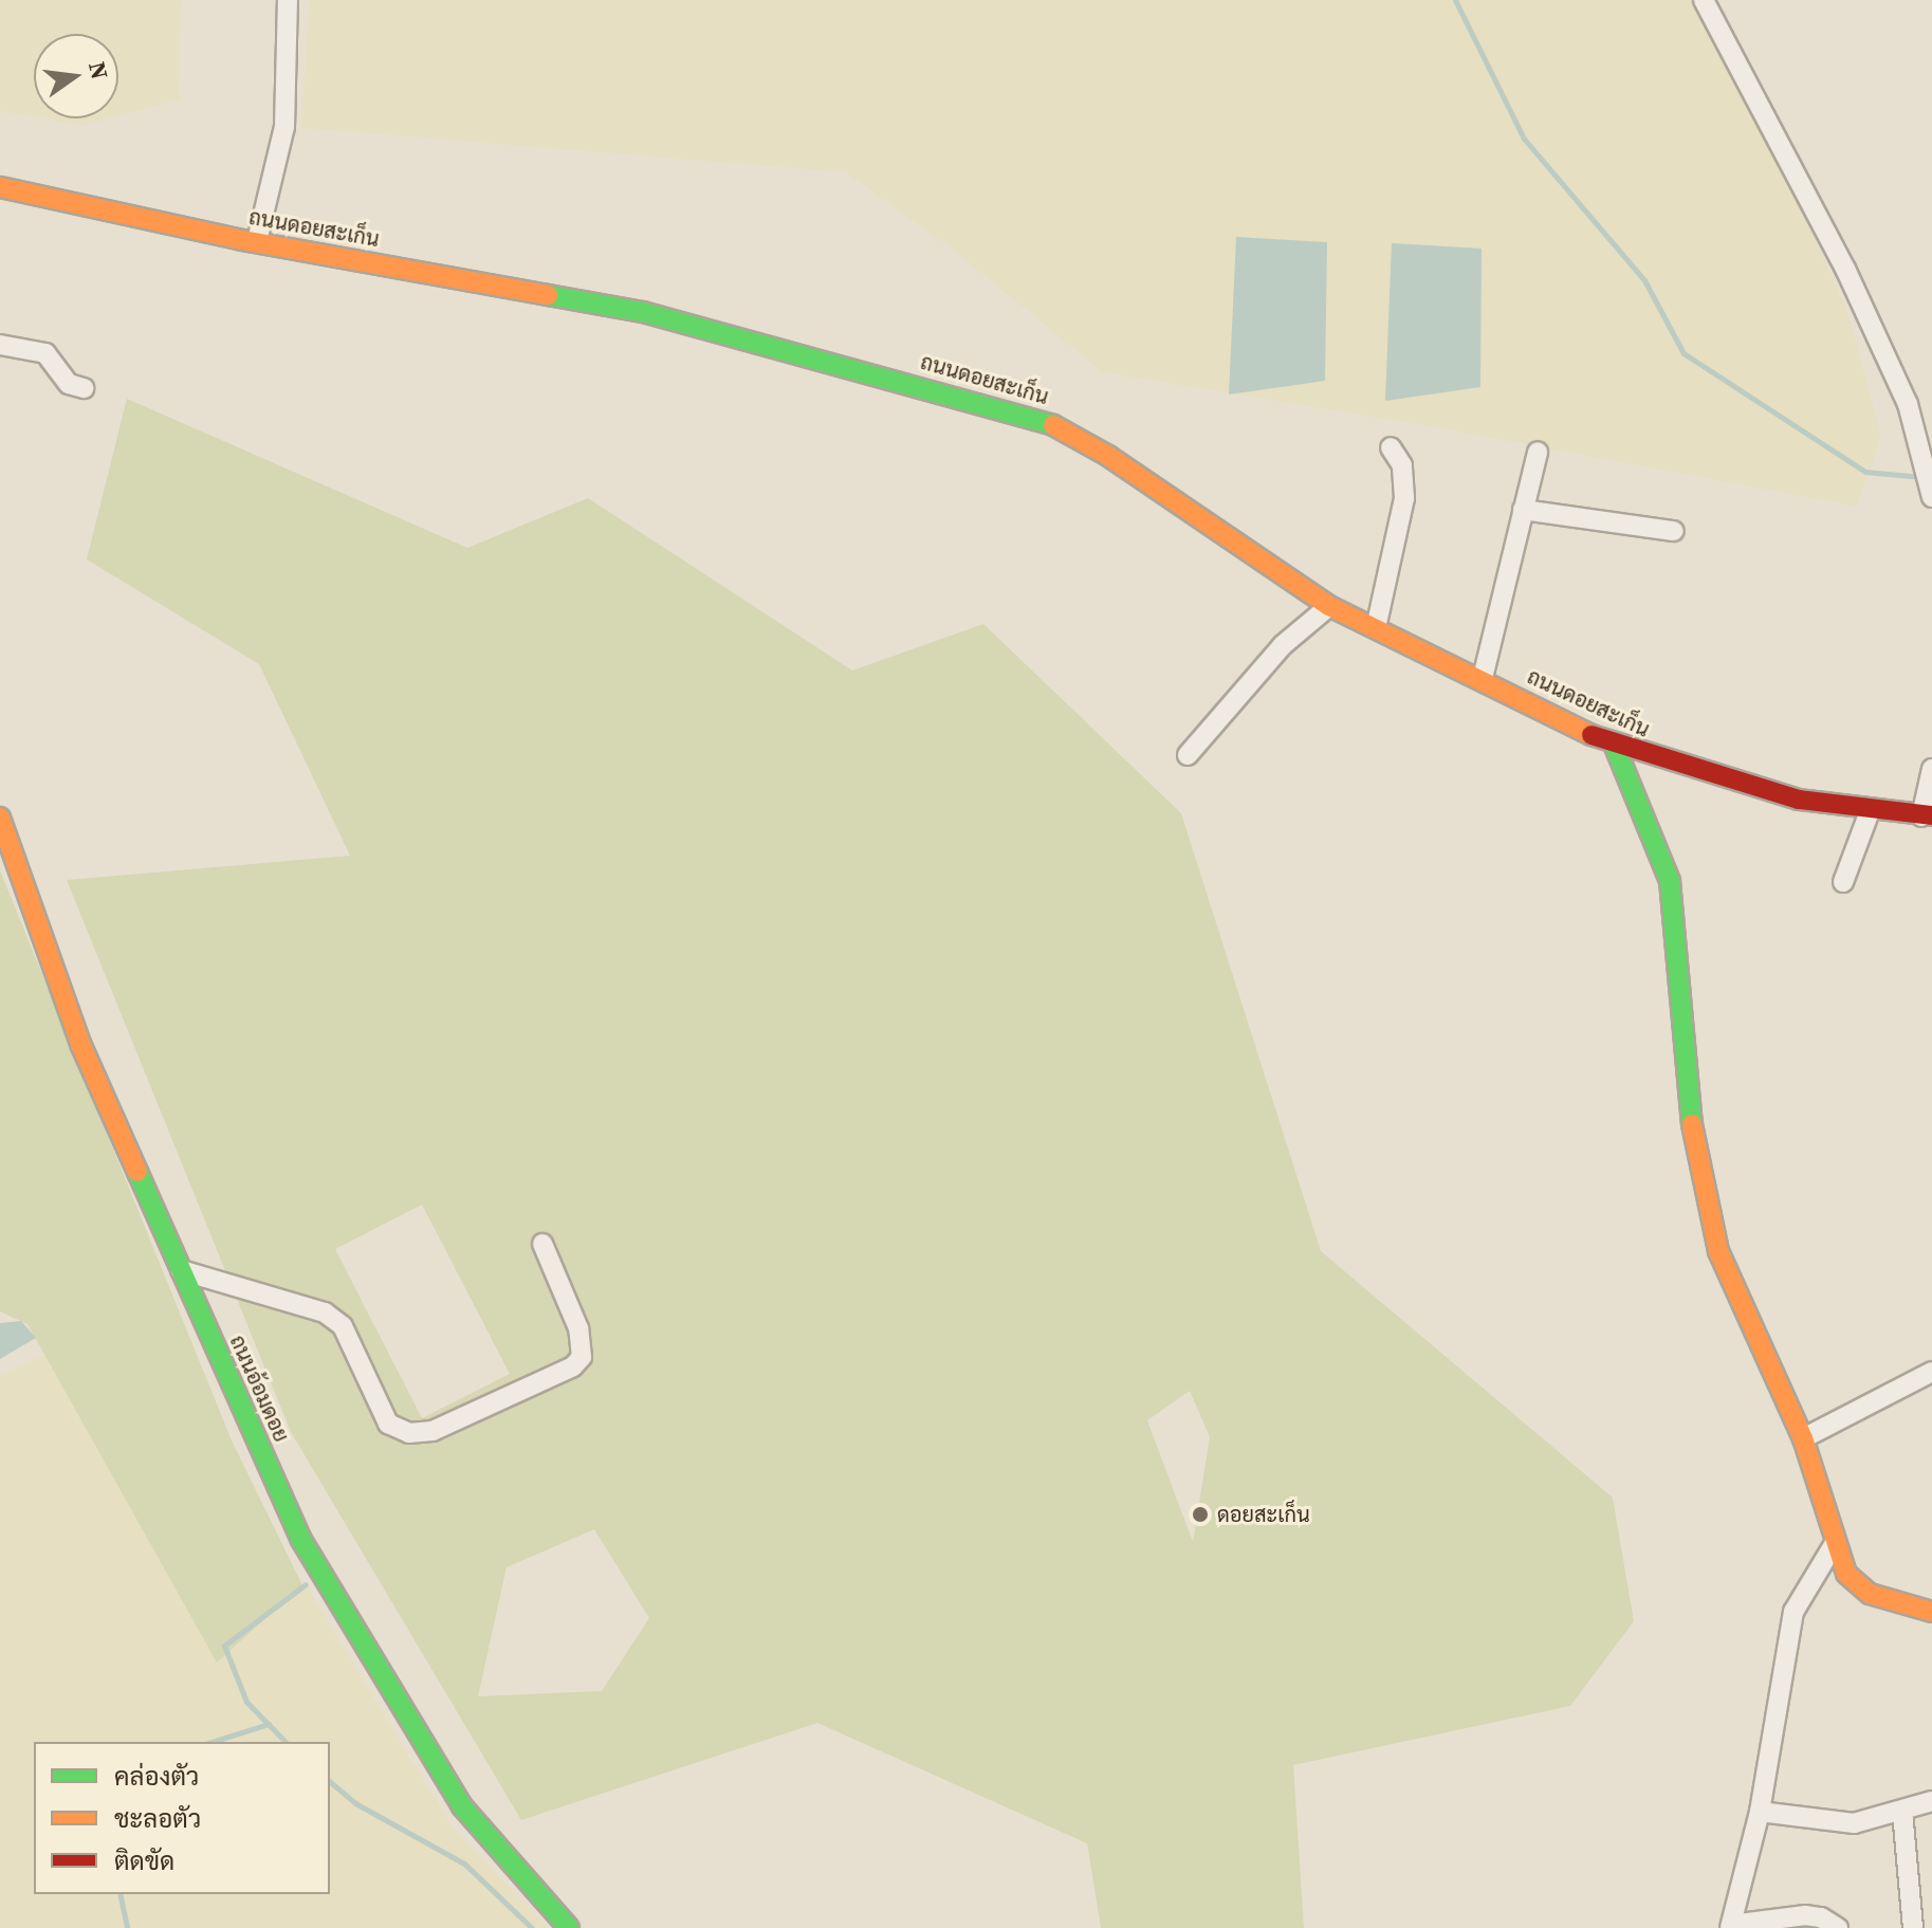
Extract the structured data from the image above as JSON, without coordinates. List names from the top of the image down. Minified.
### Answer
{"streets":{"street":["ถนนดอยสะเก็น","ถนนอ้อมดอย"]},"places":["ดอยสะเก็น"],"legend":["คล่องตัว","ชะลอตัว","ติดขัด"],"north":"right"}
